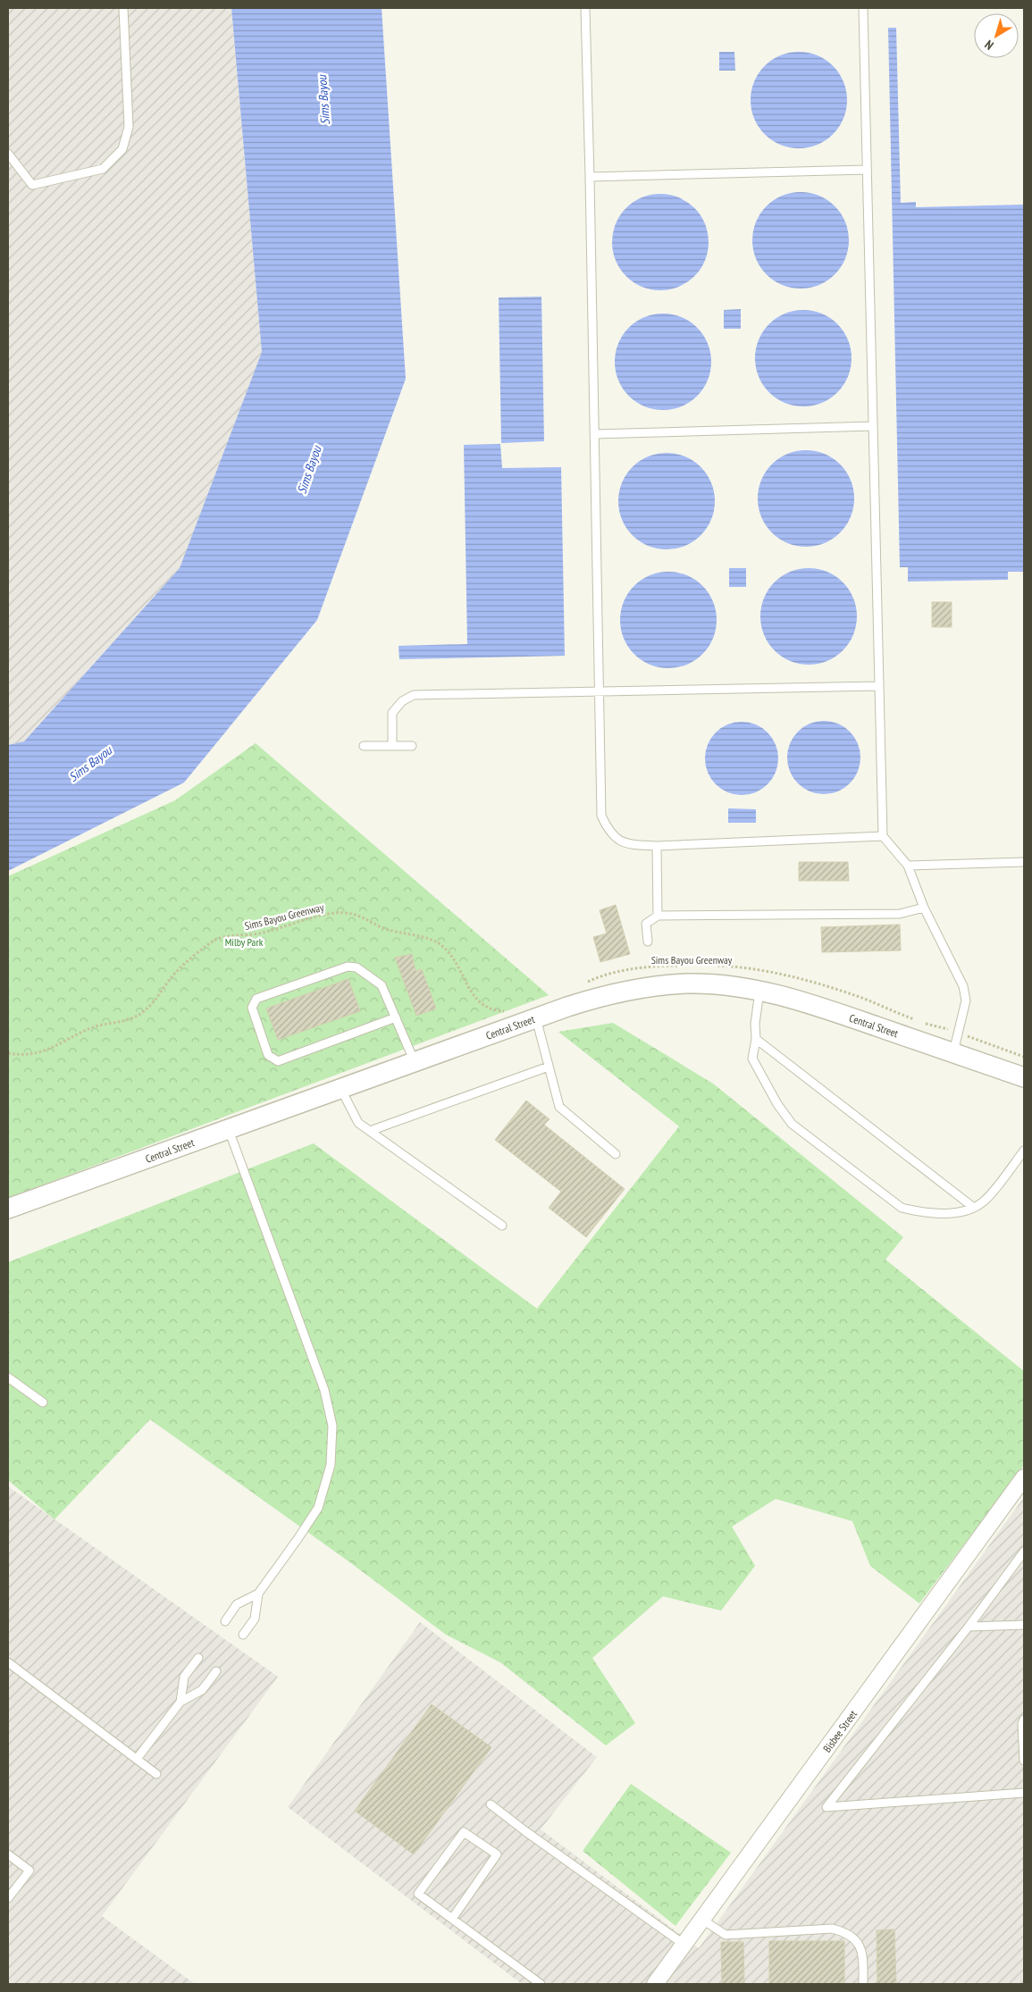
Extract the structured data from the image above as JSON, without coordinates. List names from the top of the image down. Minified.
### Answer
{"streets":{"street":["Central Street","Bisbee Street"],"path":["Sims Bayou Greenway"]},"water":["Sims Bayou"],"parks":["Milby Park"],"north":"bottom left"}
